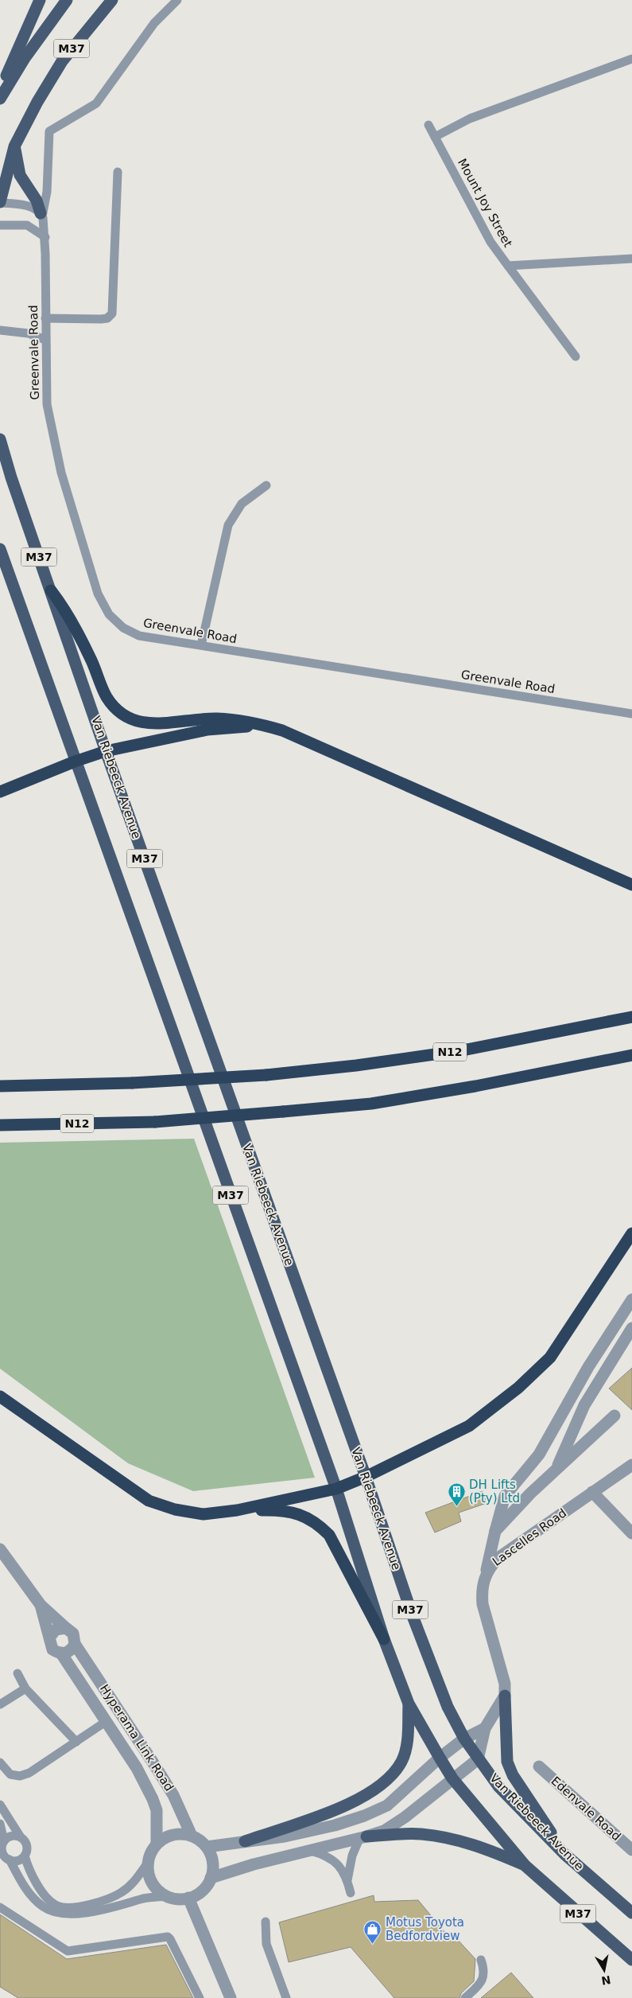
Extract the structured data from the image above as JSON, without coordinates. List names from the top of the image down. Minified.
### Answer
{"streets":{"highway":["N12"],"main road":["M37","Van Riebeeck Avenue"],"street":["Lascelles Road","Hyperama Link Road","Edenvale Road"],"lane":["Mount Joy Street","Greenvale Road"]},"places":{"building":["DH Lifts (Pty) Ltd"],"shop":["Motus Toyota Bedfordview"]},"north":"bottom"}
